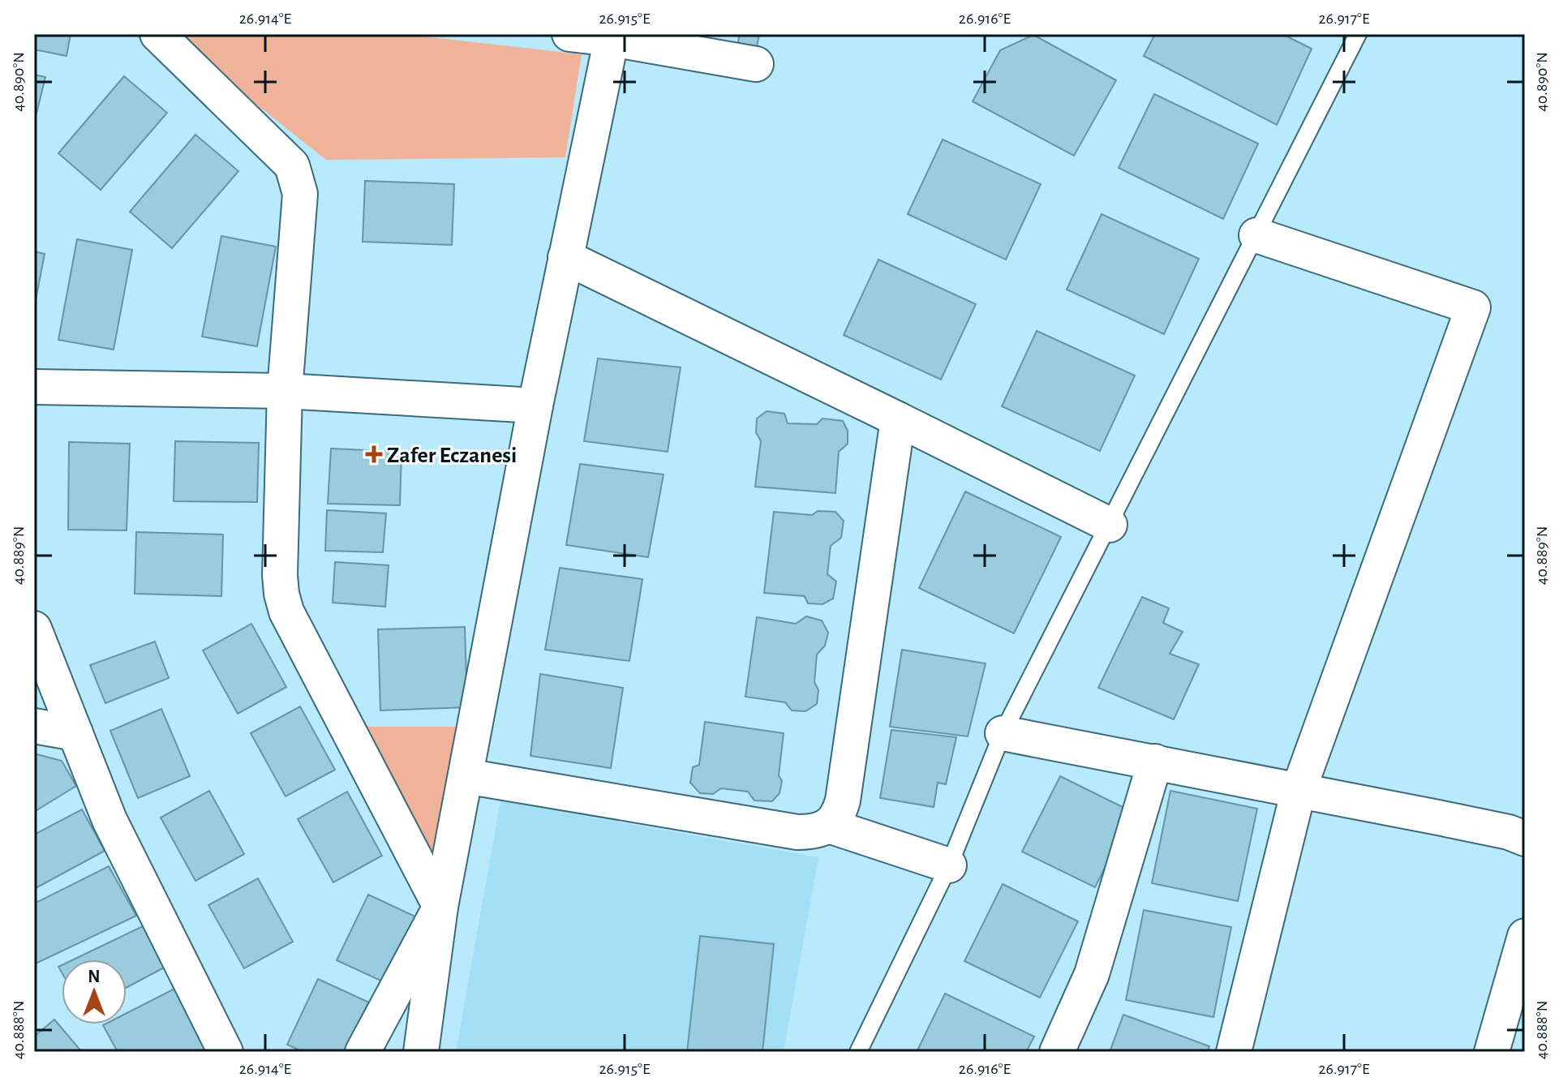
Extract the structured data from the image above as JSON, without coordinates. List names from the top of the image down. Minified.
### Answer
{"places":{"health":["Zafer Eczanesi"]},"north":"top","coordinates":["26.914°E","26.915°E","26.916°E","26.917°E","40.890°N","40.889°N","40.888°N"]}
